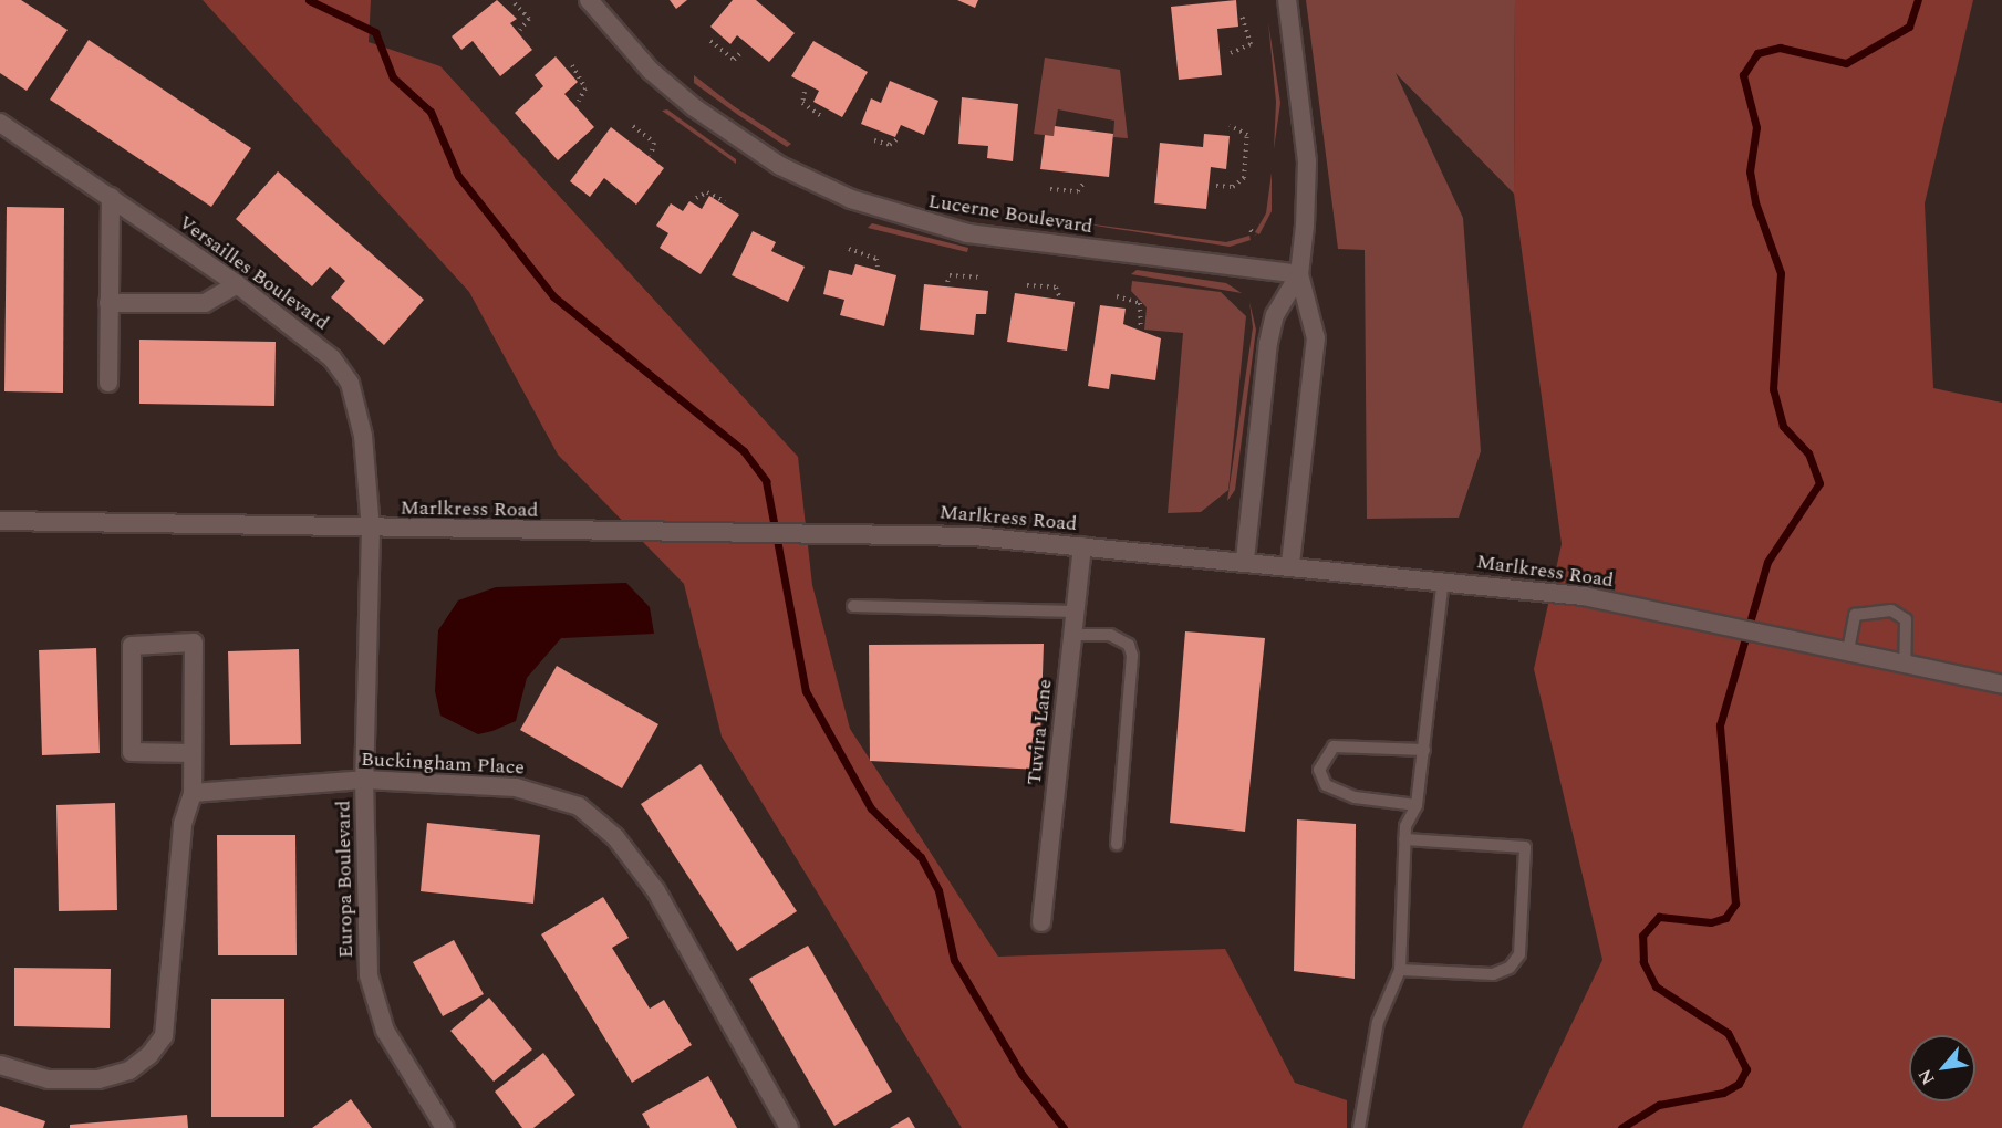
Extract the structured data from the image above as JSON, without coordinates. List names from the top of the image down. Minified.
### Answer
{"streets":{"street":["Lucerne Boulevard","Versailles Boulevard","Marlkress Road","Tuvira Lane","Buckingham Place","Europa Boulevard"]},"crossings":[["Versailles Boulevard","Marlkress Road"],["Versailles Boulevard","Europa Boulevard"],["Marlkress Road","Tuvira Lane"],["Marlkress Road","Europa Boulevard"],["Buckingham Place","Europa Boulevard"]],"north":"bottom left"}
